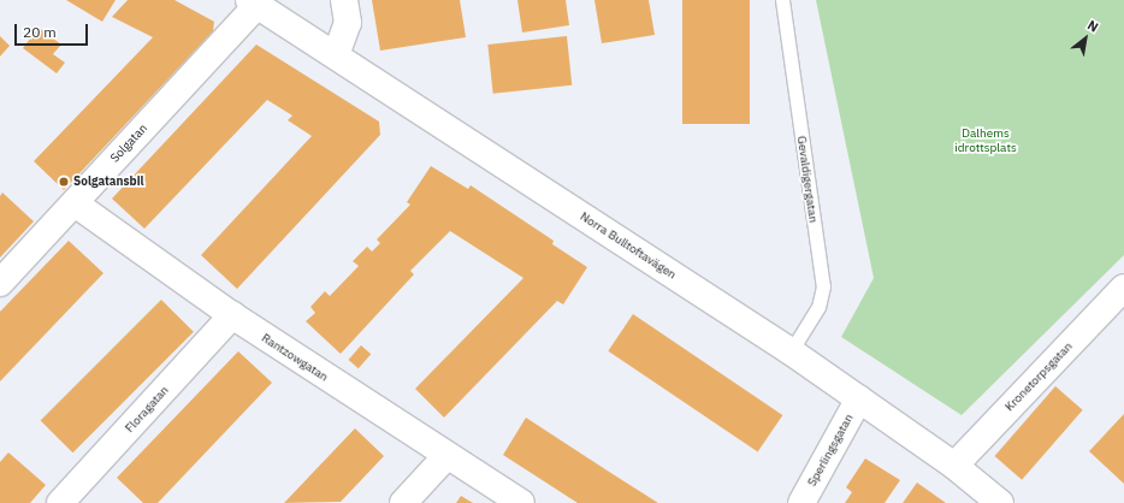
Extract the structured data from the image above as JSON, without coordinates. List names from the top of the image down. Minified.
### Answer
{"streets":{"street":["Solgatan","Norra Bulltoftavägen","Rantzowgatan","Kronetorpsgatan","Floragatan","Sperlingsgatan"],"lane":["Gevaldigergatan"]},"crossings":[["Solgatan","Norra Bulltoftavägen"],["Solgatan","Rantzowgatan"],["Gevaldigergatan","Norra Bulltoftavägen"],["Norra Bulltoftavägen","Kronetorpsgatan"],["Norra Bulltoftavägen","Sperlingsgatan"],["Rantzowgatan","Floragatan"]],"parks":["Dalhems idrottsplats"],"places":["Solgatansbil"],"scale_bar":"20 m","north":"top right"}
